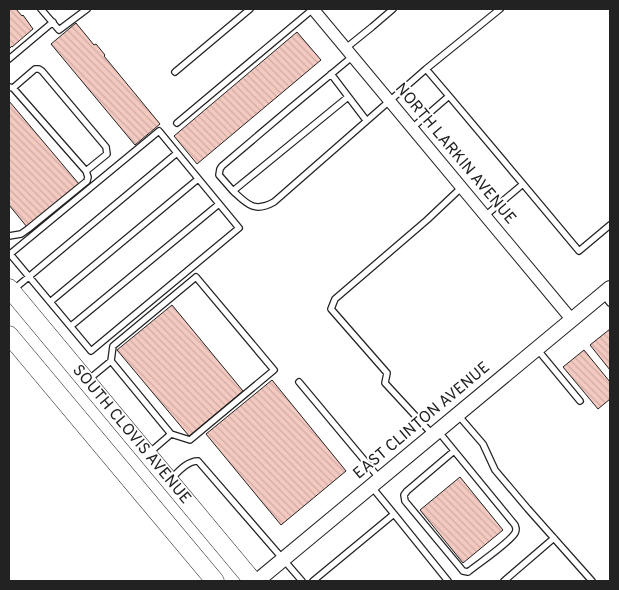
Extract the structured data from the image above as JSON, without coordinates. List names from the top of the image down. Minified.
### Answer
{"streets":{"main road":["SOUTH CLOVIS AVENUE"],"street":["NORTH LARKIN AVENUE","EAST CLINTON AVENUE"]},"crossings":[["NORTH LARKIN AVENUE","EAST CLINTON AVENUE"]]}
